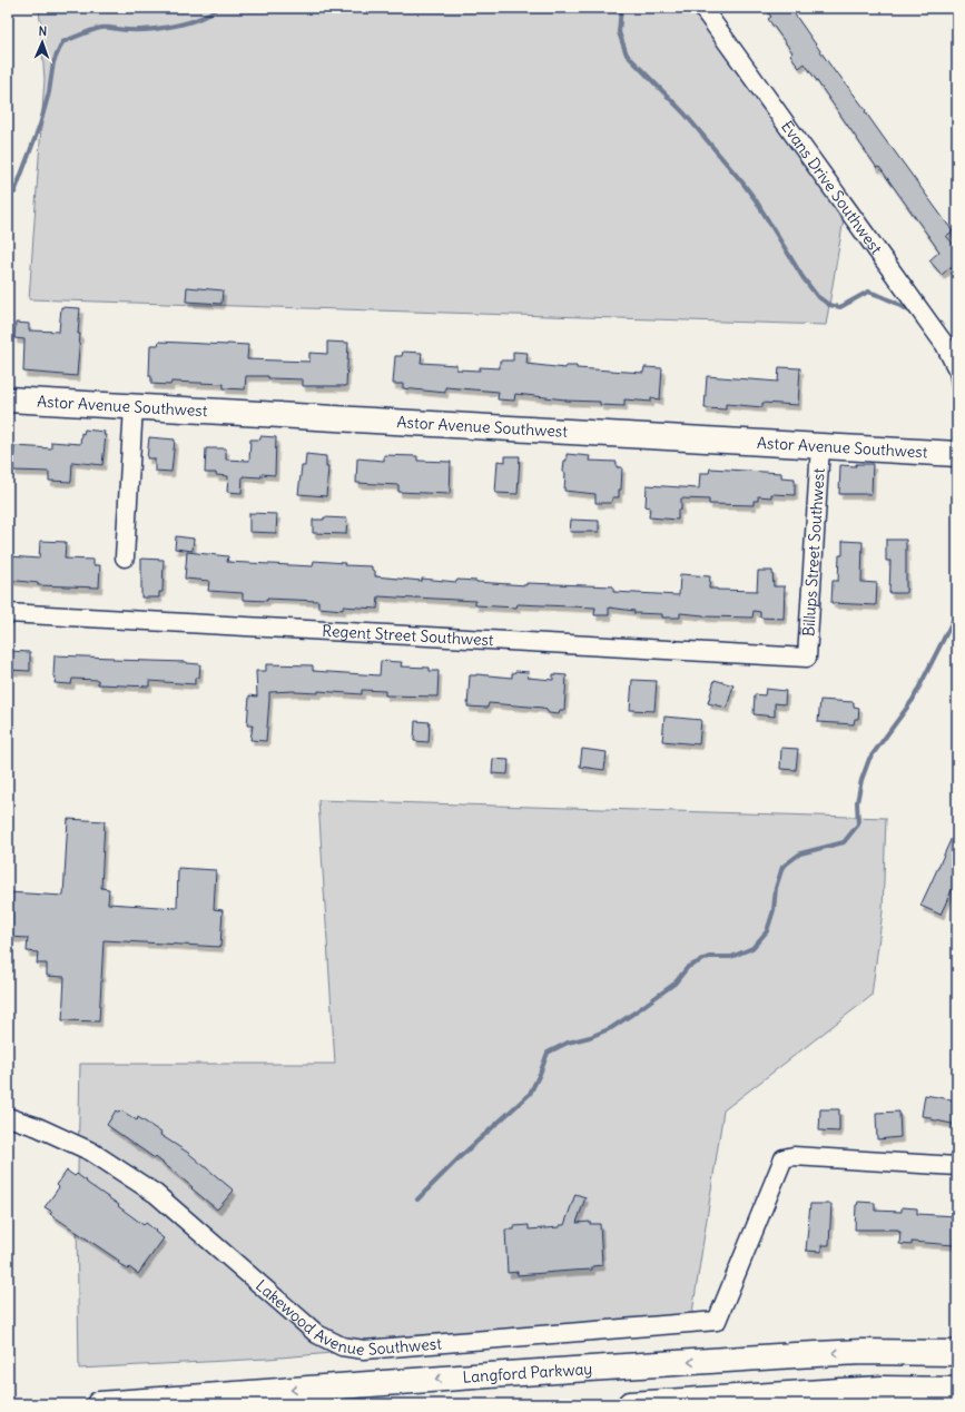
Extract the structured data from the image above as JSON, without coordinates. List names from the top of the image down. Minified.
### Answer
{"streets":{"main road":["Astor Avenue Southwest","Langford Parkway"],"street":["Evans Drive Southwest","Billups Street Southwest","Regent Street Southwest","Lakewood Avenue Southwest"]},"crossings":[["Astor Avenue Southwest","Billups Street Southwest"],["Billups Street Southwest","Regent Street Southwest"]],"north":"top"}
